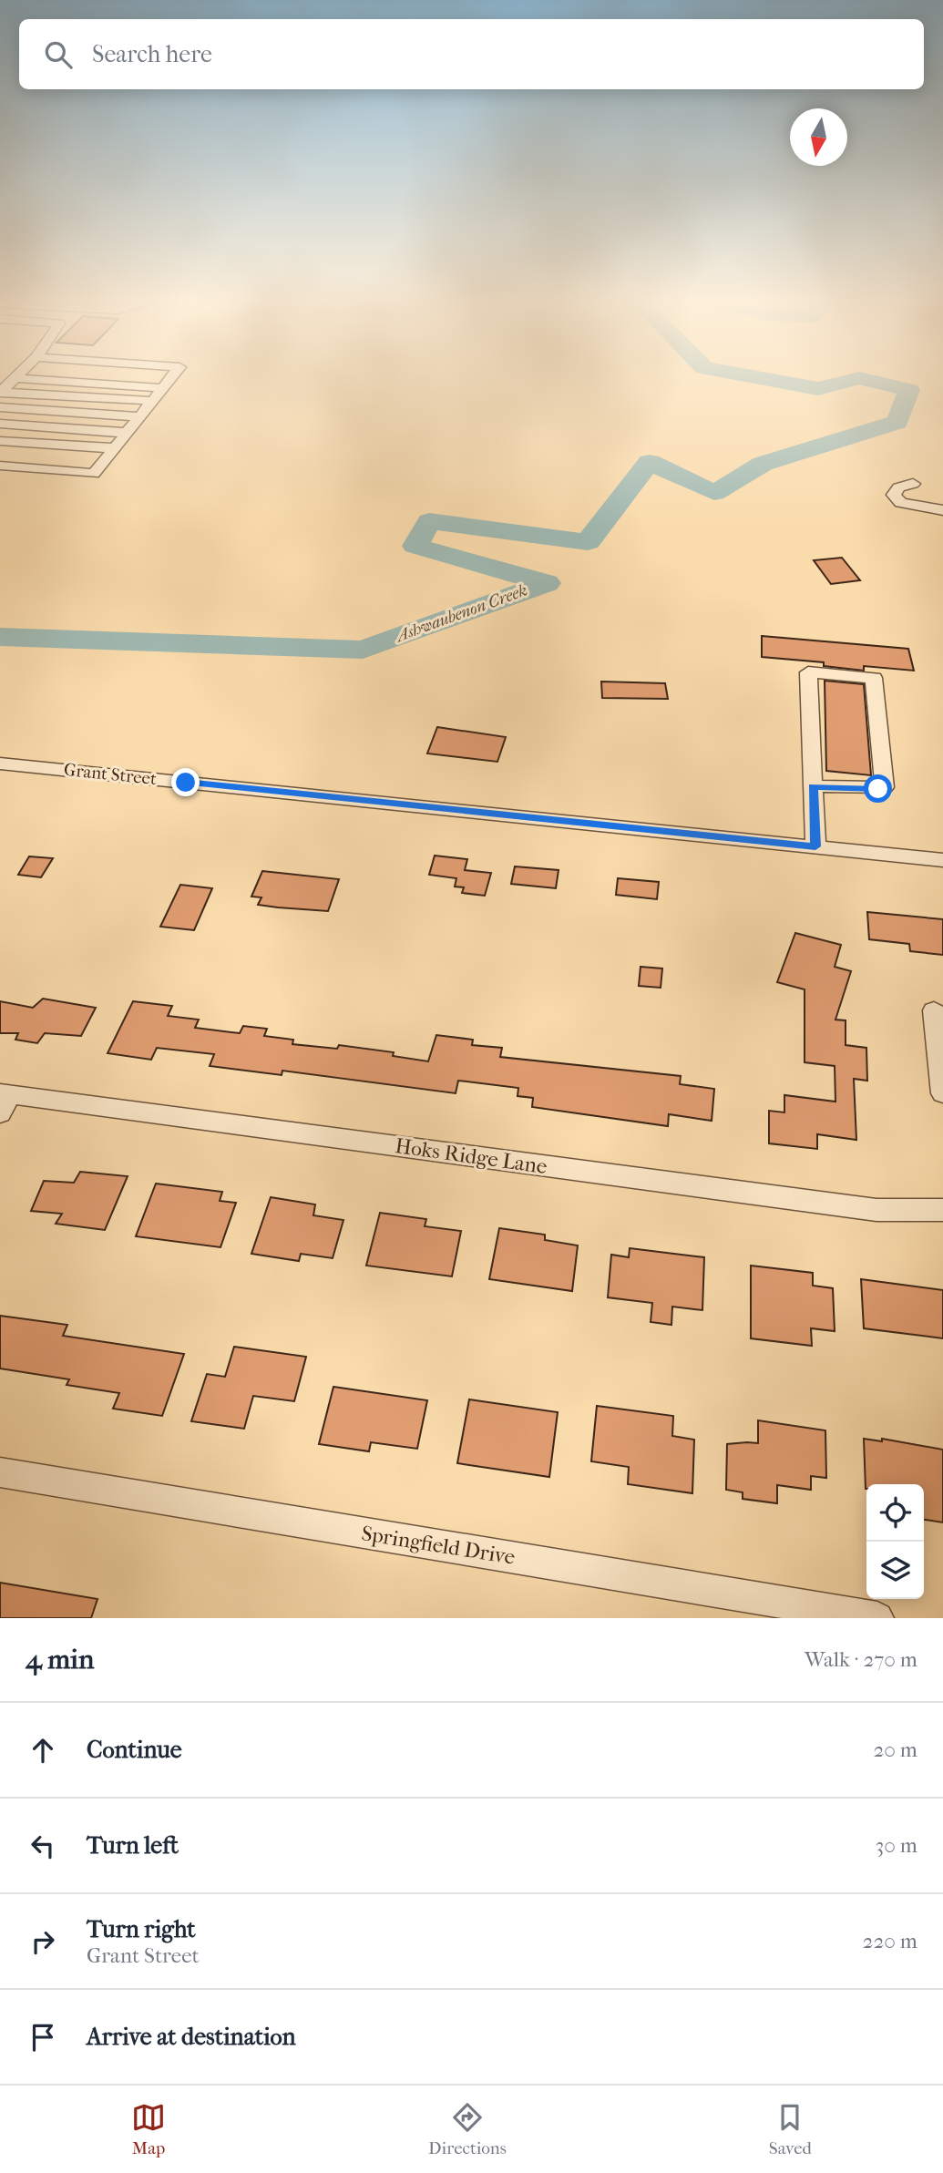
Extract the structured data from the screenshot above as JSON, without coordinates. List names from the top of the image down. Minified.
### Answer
{"streets":{"street":["Grant Street","Hoks Ridge Lane","Springfield Drive"]},"water":["Ashwaubenon Creek"],"north":"bottom","page":{"search":"Search here","heading":["4 min","Walk · 270 m"],"list":[["Continue","20 m"],["Turn left","30 m"],["Turn right","Grant Street","220 m"],"Arrive at destination"],"nav":["Map","Directions","Saved"]}}
